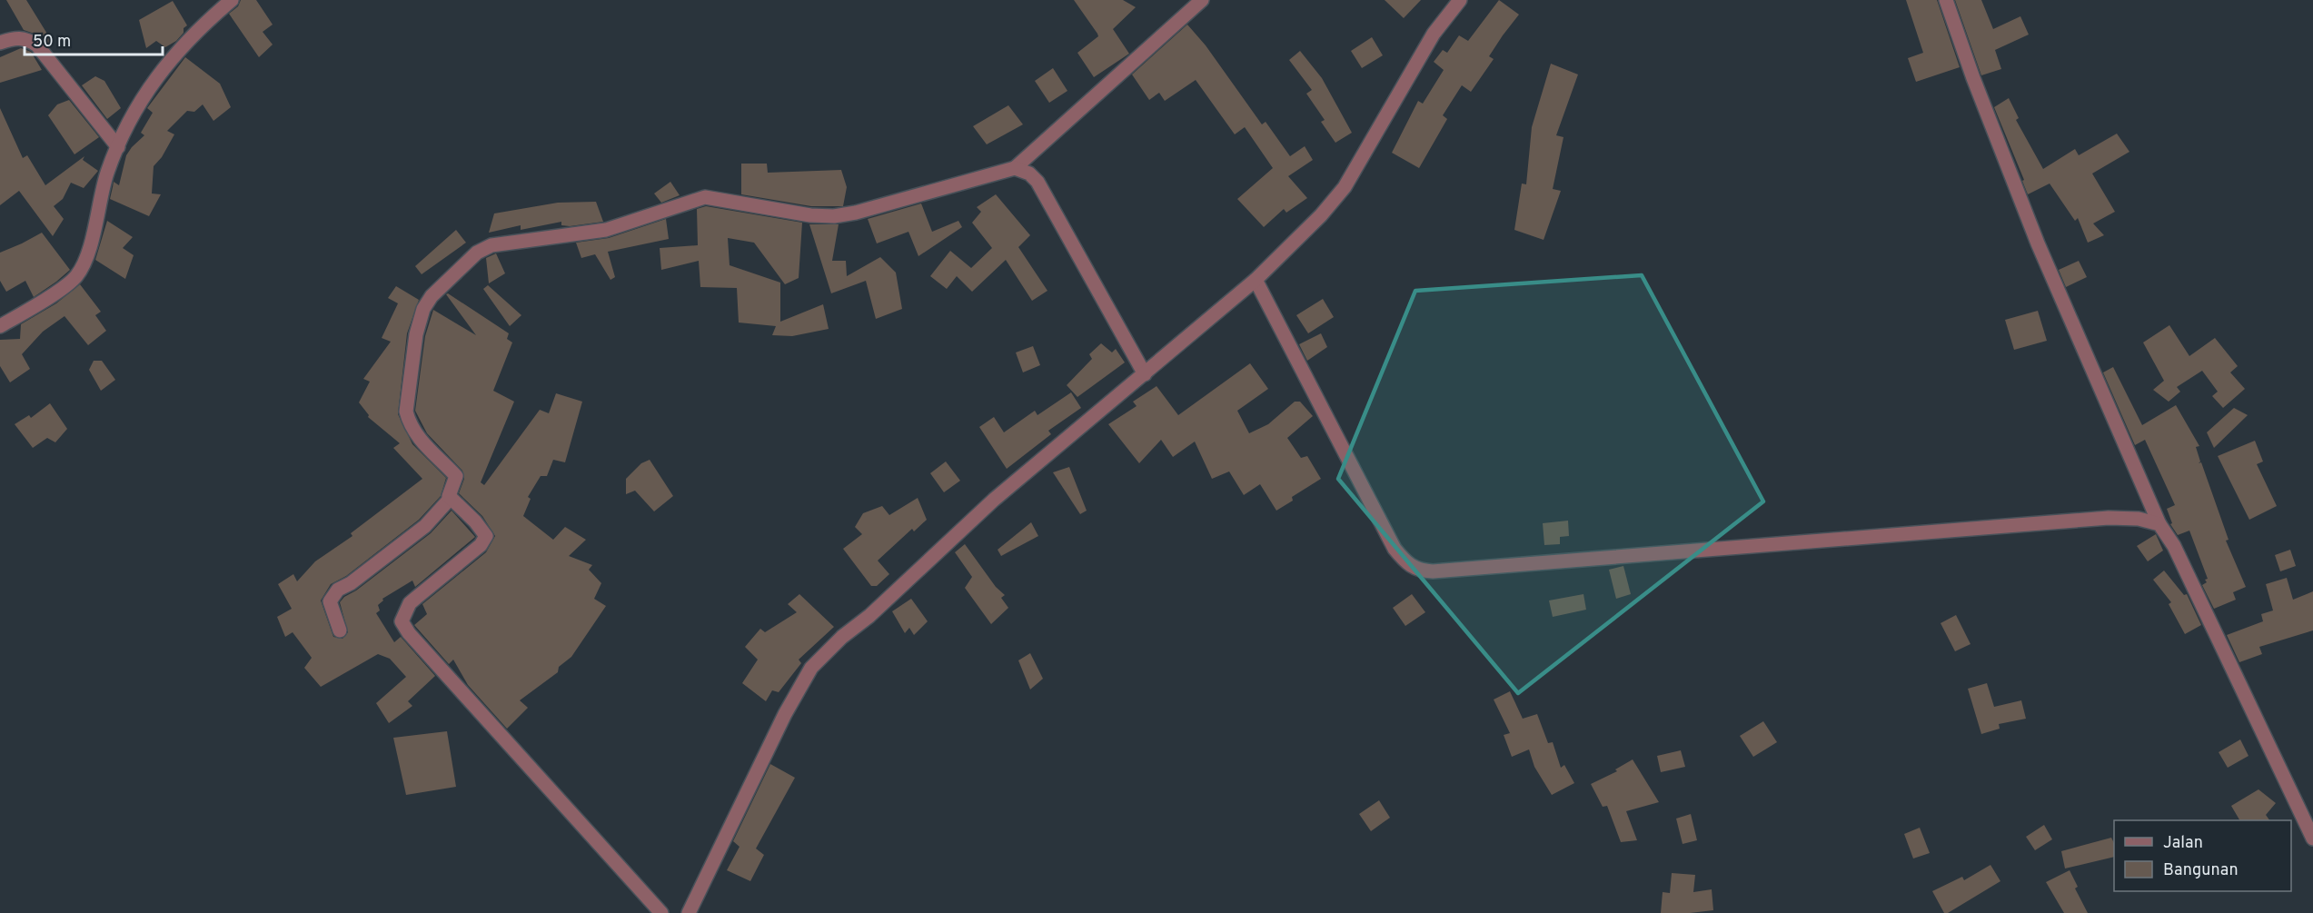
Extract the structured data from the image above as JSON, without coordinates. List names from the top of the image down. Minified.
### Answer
{"legend":["Jalan","Bangunan"],"scale_bar":"50 m"}
